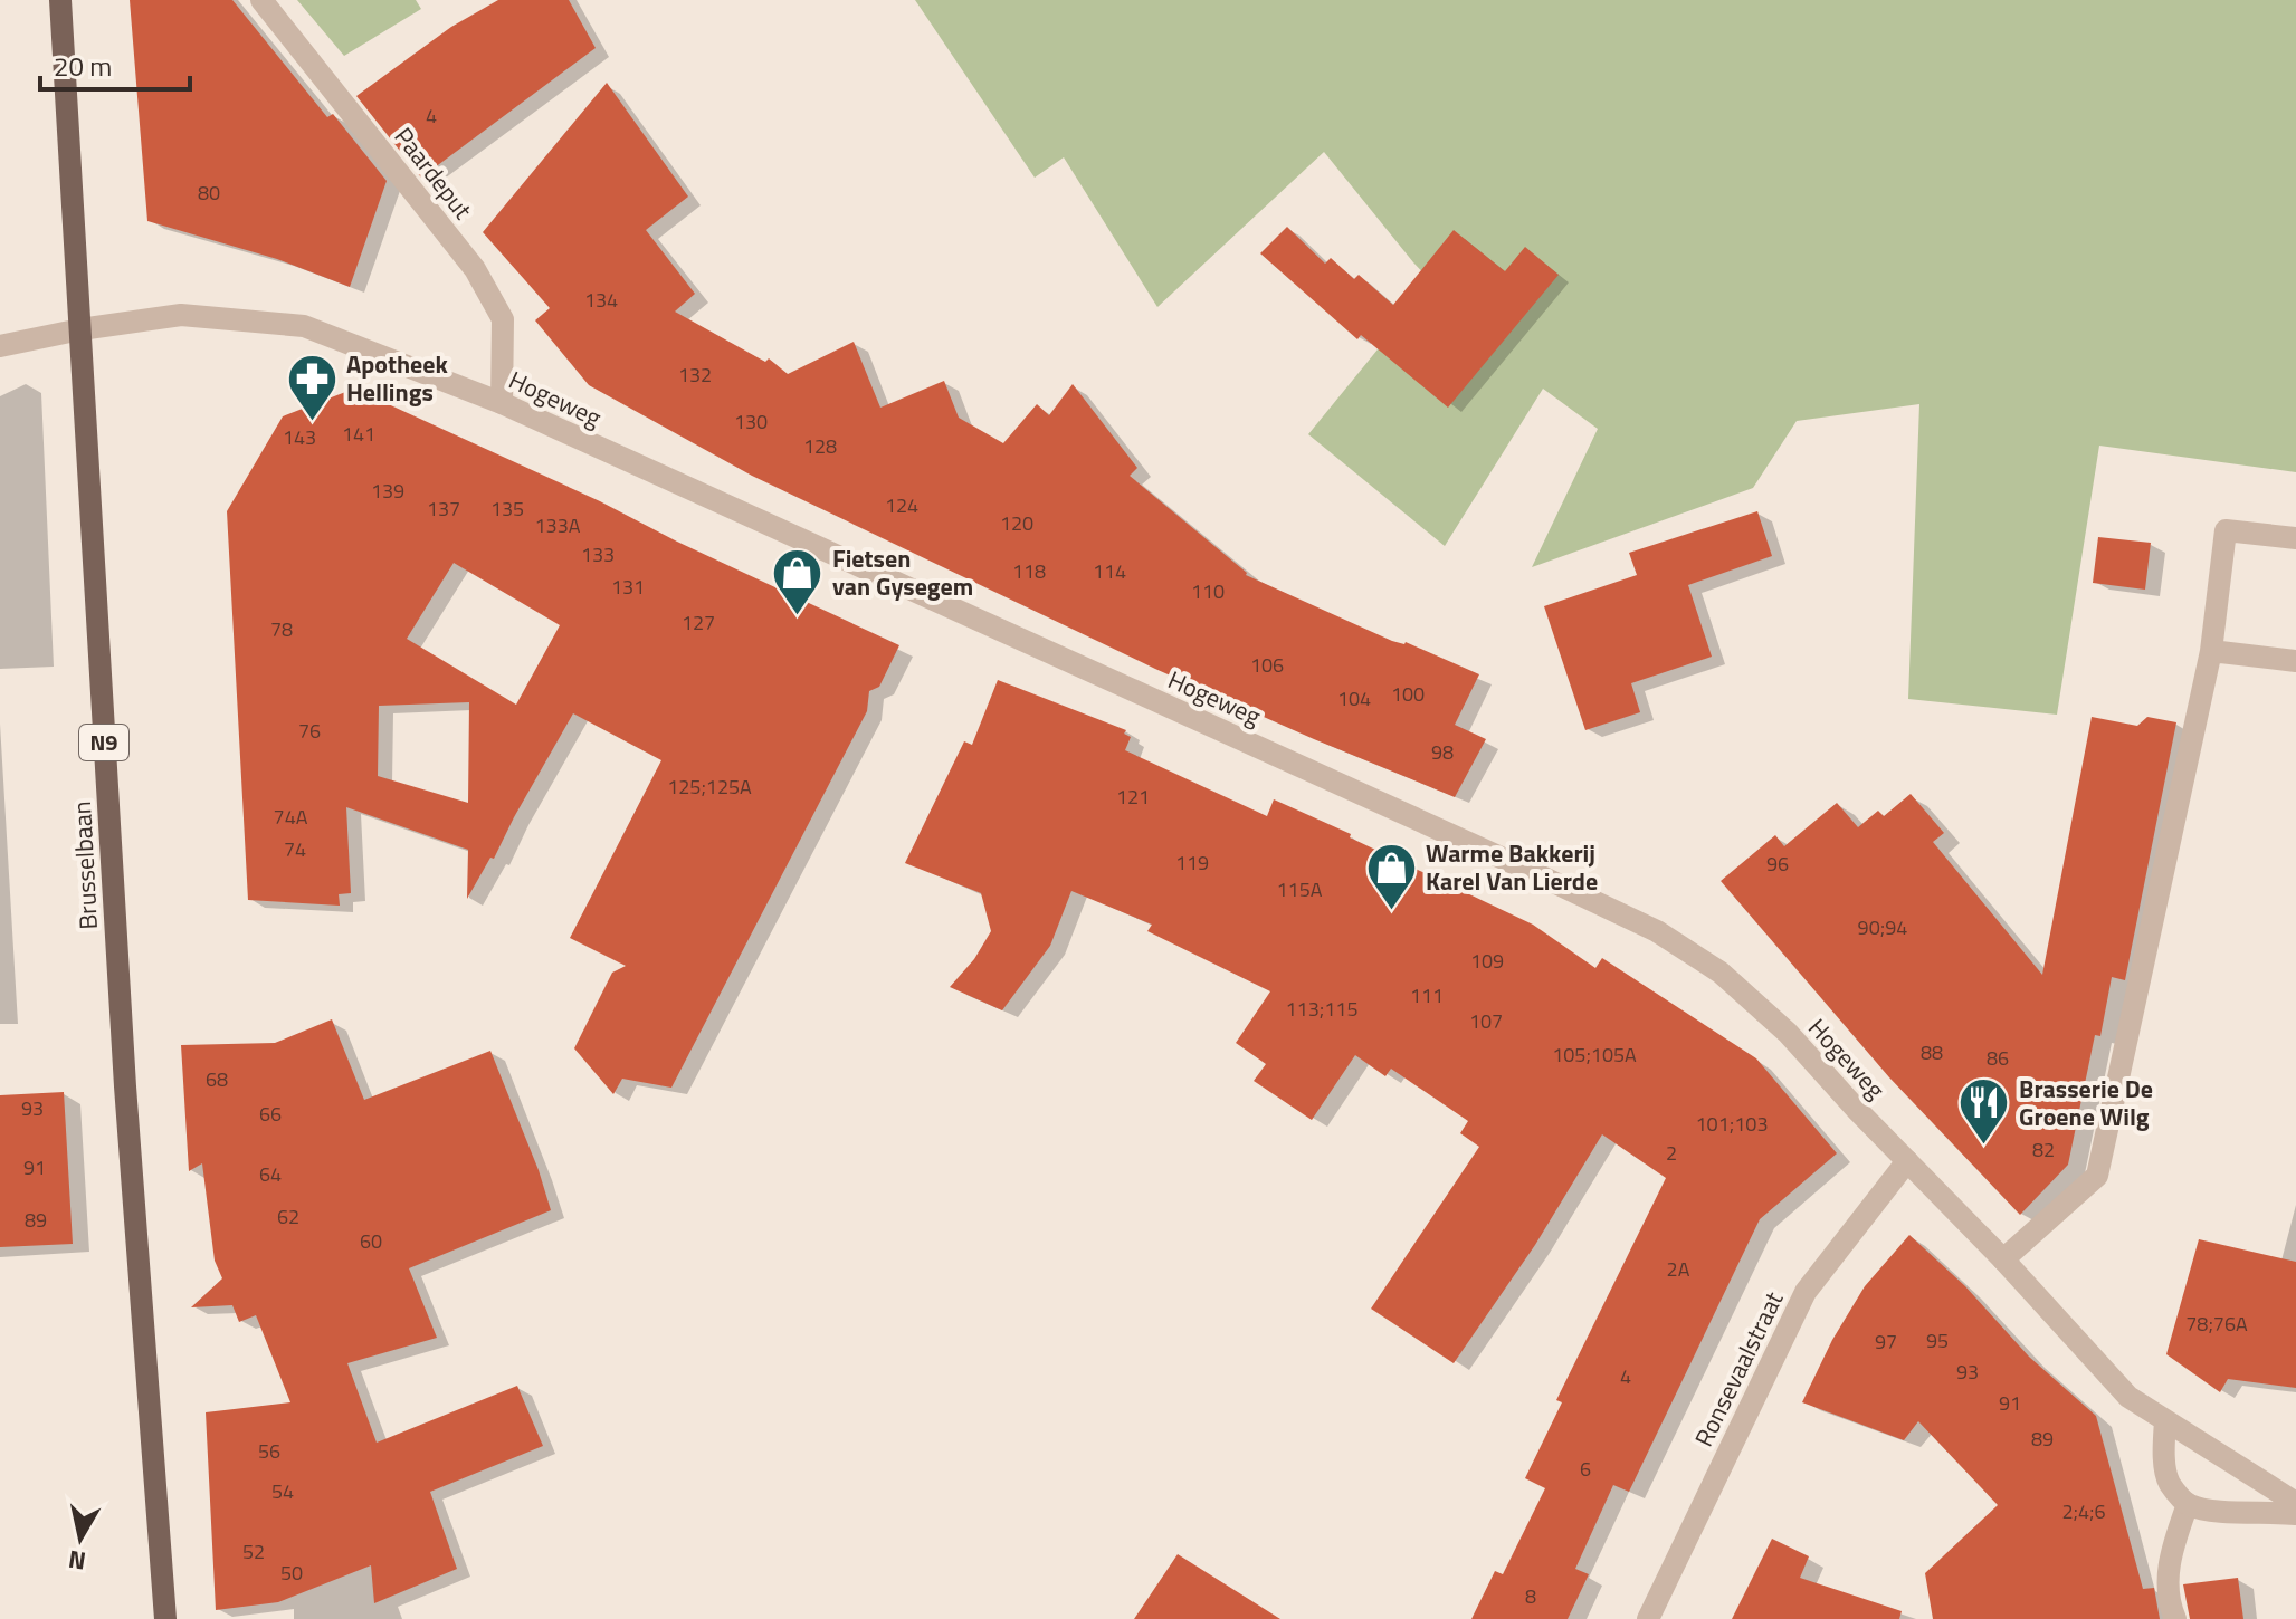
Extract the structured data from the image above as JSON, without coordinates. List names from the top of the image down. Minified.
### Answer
{"streets":{"main road":["N9","Brusselbaan"],"street":["Paardeput","Hogeweg","Ronsevaalstraat"]},"crossings":[["Paardeput","Hogeweg"],["Hogeweg","Brusselbaan"],["Hogeweg","Ronsevaalstraat"]],"places":{"pharmacy":["Apotheek Hellings"],"shop":["Fietsen van Gysegem","Warme Bakkerij Karel Van Lierde"],"restaurant":["Brasserie De Groene Wilg"]},"house_numbers":["4","80","134","132","130","141","143","128","139","124","137","135","120","133A","133","118","114","131","110","127","78","106","100","104","76","98","125;125A","121","74A","74","119","96","115A","90;94","109","111","113;115","107","88","105;105A","86","68","93","66","101;103","82","2","91","64","62","89","60","2A","78;76A","95","97","93","4","91","89","56","6","54","2;4;6","52","50","8"],"scale_bar":"20 m","north":"bottom"}
